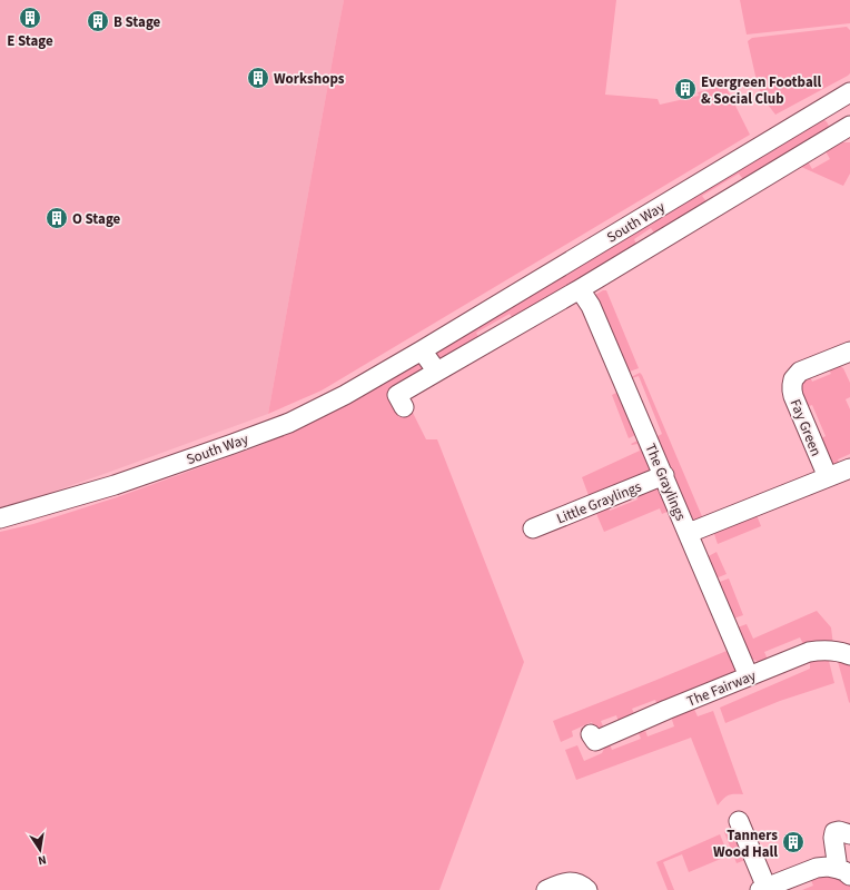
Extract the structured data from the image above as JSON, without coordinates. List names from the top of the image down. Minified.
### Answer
{"streets":{"street":["South Way","Fay Green","The Graylings","Little Graylings","The Fairway"]},"crossings":[["South Way","The Graylings"],["The Graylings","Little Graylings"],["The Graylings","The Fairway"]],"places":{"building":["E Stage","B Stage","Workshops","Evergreen Football & Social Club","O Stage","Tanners Wood Hall"]},"north":"bottom"}
